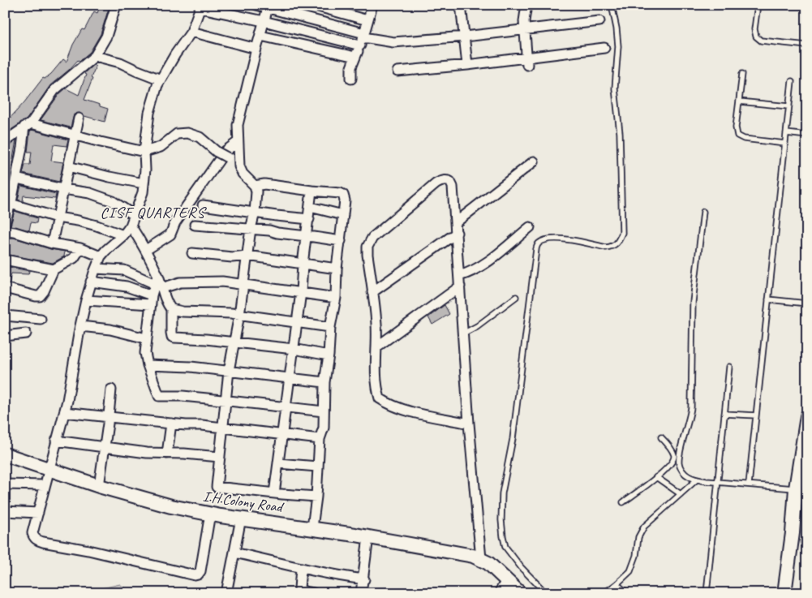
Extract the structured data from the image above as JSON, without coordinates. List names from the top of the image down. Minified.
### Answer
{"streets":{"street":["I.H.Colony Road"]},"districts":["CISF QUARTERS"]}
